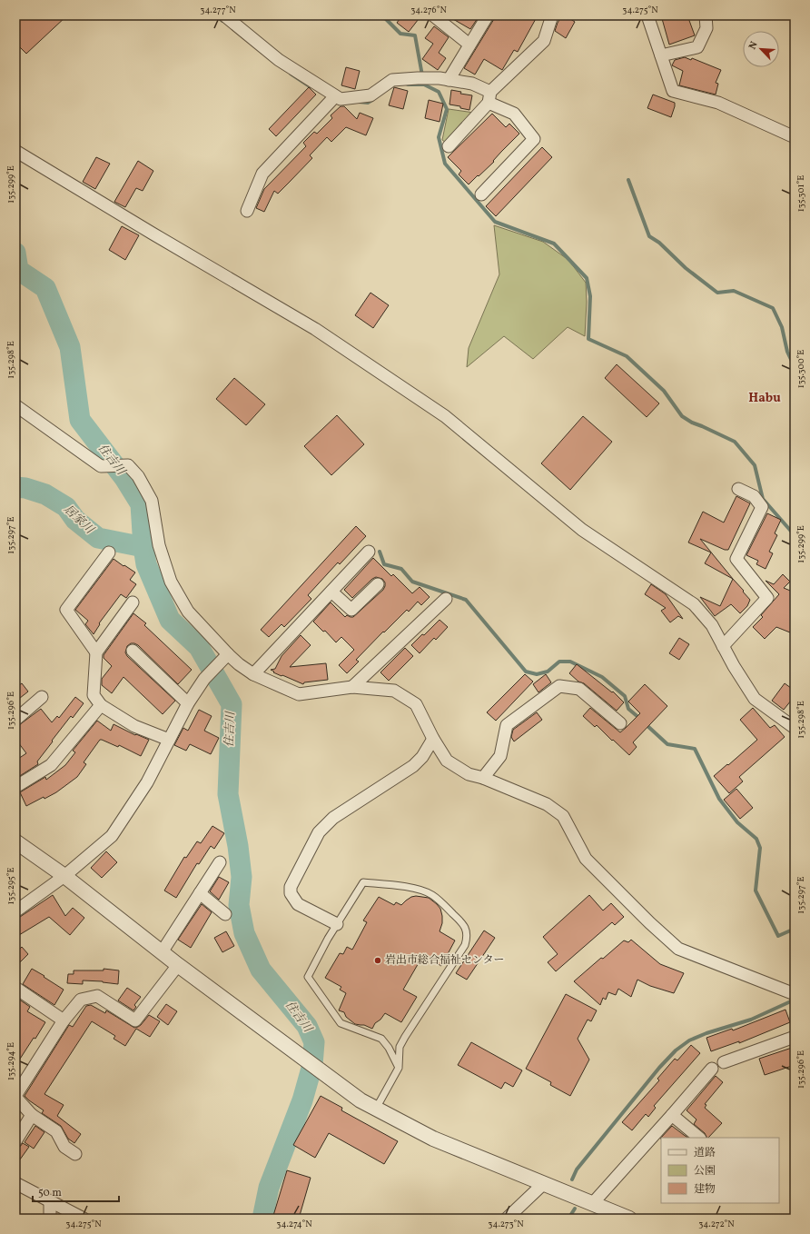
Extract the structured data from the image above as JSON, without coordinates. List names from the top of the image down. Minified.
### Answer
{"districts":["Habu"],"water":["住吉川","居家川"],"places":["岩出市総合福祉センター"],"legend":["道路","公園","建物"],"scale_bar":"50 m","north":"top left","coordinates":["34.277°N","34.276°N","34.275°N","135.299°E","135.301°E","135.298°E","135.300°E","135.297°E","135.296°E","135.295°E","135.294°E","34.274°N","34.273°N","34.272°N"]}
